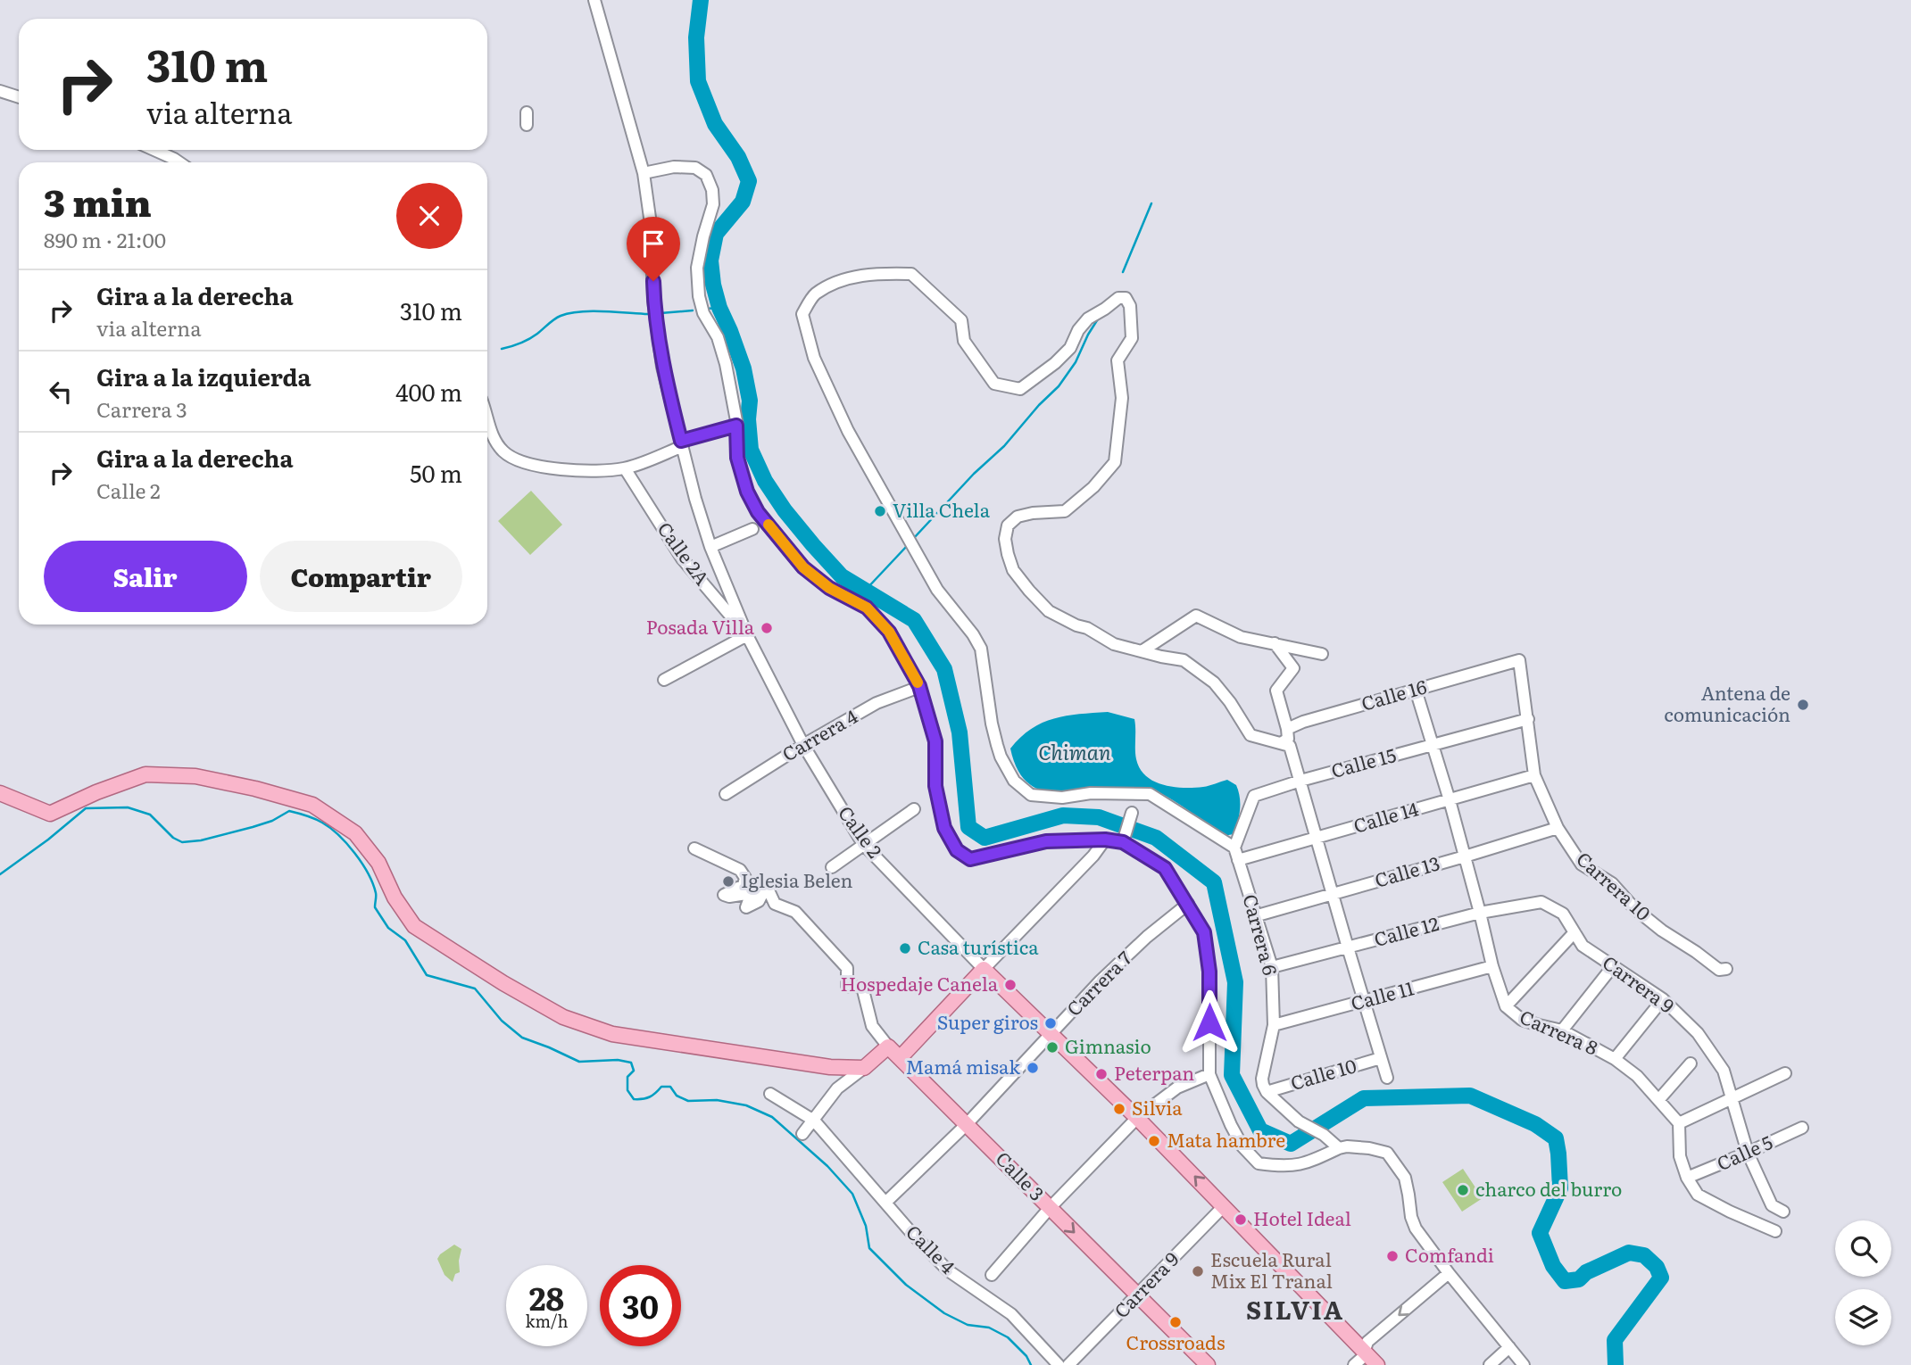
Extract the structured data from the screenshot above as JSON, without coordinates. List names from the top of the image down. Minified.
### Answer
{"streets":{"main road":["Calle 2","Calle 3"],"street":["Calle 2A","Calle 16","Carrera 4","Calle 15","Calle 14","Calle 13","Carrera 10","Calle 12","Carrera 6","Carrera 7","Carrera 9","Calle 11","Carrera 8","Calle 10","Calle 5","Calle 4"]},"crossings":[["Calle 2A","Calle 2"],["Calle 16","Carrera 10"],["Calle 16","Carrera 8"],["Carrera 4","Calle 2"],["Calle 15","Carrera 10"],["Calle 15","Carrera 6"],["Calle 15","Carrera 8"],["Calle 14","Carrera 10"],["Calle 14","Carrera 6"],["Calle 14","Carrera 8"],["Calle 2","Carrera 7"],["Calle 2","Carrera 9"],["Calle 13","Carrera 10"],["Calle 13","Carrera 6"],["Calle 13","Carrera 8"],["Calle 12","Carrera 6"],["Calle 12","Carrera 9"],["Calle 12","Carrera 8"],["Carrera 6","Calle 11"],["Carrera 6","Calle 10"],["Carrera 7","Calle 3"],["Carrera 7","Calle 4"],["Carrera 9","Calle 5"],["Carrera 9","Calle 3"],["Calle 11","Carrera 8"]],"districts":["SILVIA"],"water":["Chiman"],"places":["Villa Chela","Posada Villa","Antena de comunicación","Iglesia Belen","Casa turística","Hospedaje Canela","Super giros","Gimnasio","Mamá misak","Peterpan","Silvia","Mata hambre","charco del burro","Hotel Ideal","Comfandi","Escuela Rural Mix El Tranal","Crossroads"],"page":{"turn":["310 m","via alterna"],"heading":["3 min","890 m · 21:00"],"list":[{"name":"Gira a la derecha","note":"via alterna","value":"310 m"},{"name":"Gira a la izquierda","note":"Carrera 3","value":"400 m"},{"name":"Gira a la derecha","note":"Calle 2","value":"50 m"}],"buttons":["Salir","Compartir"],"speed":"28 km/h","limit":"30"}}
